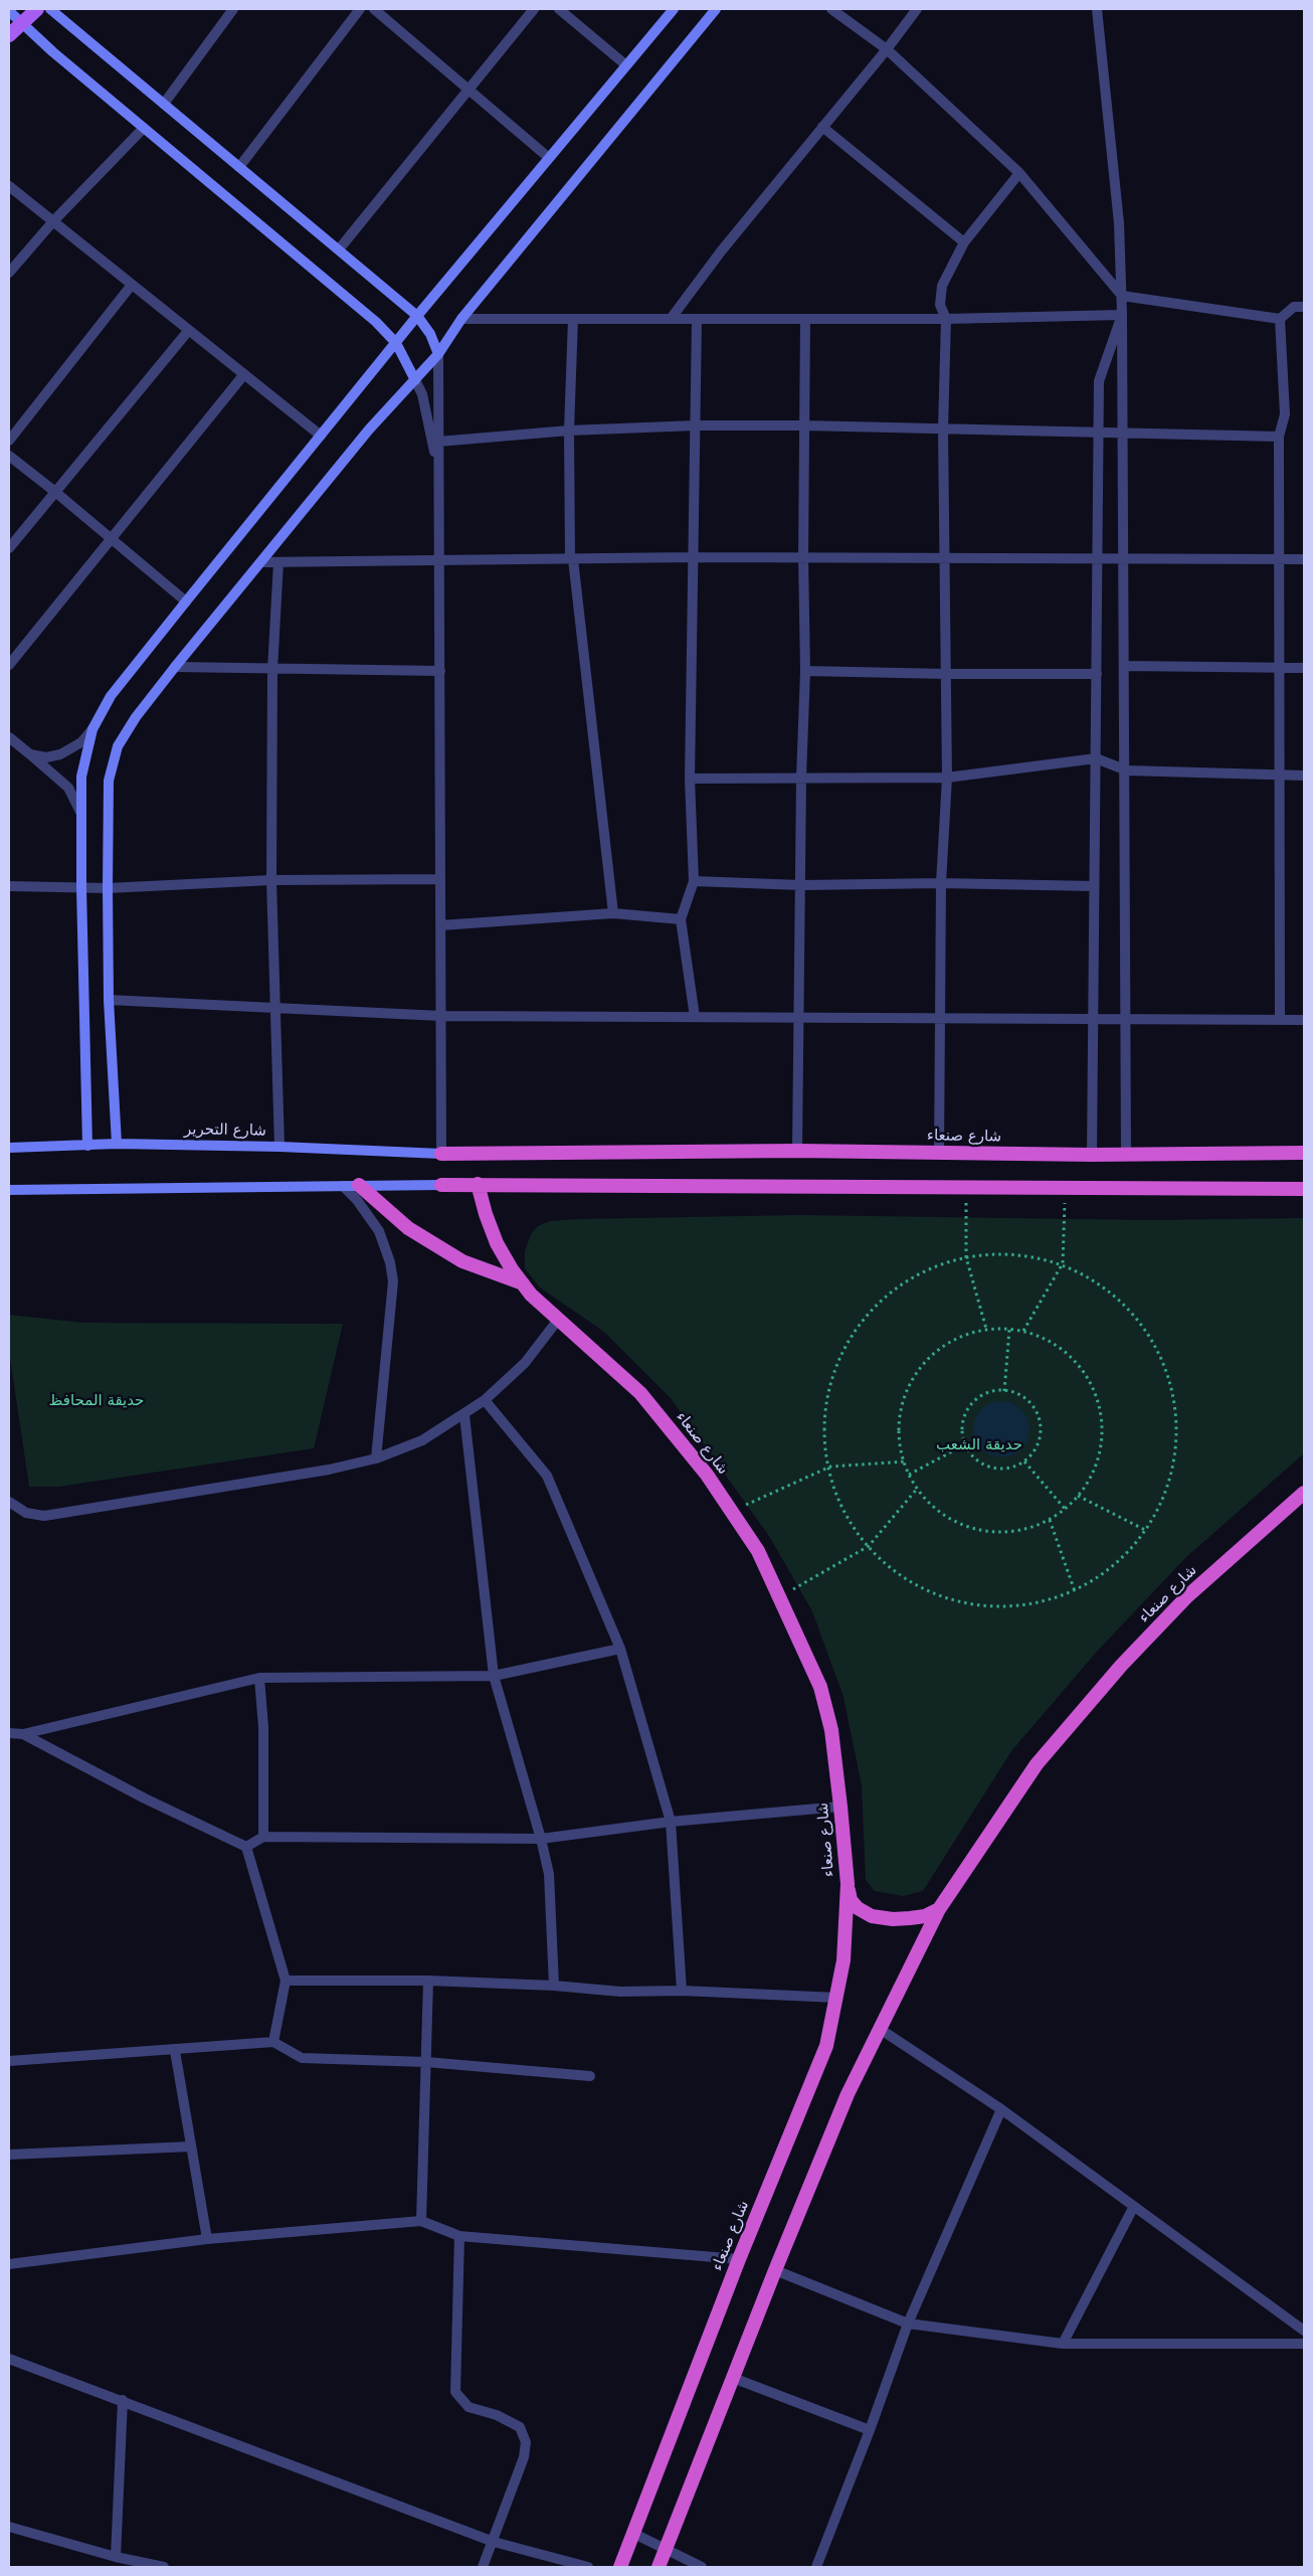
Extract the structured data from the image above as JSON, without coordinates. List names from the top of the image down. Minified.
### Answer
{"streets":{"highway":["شارع صنعاء"],"main road":["شارع التحرير"]},"crossings":[["شارع التحرير","شارع صنعاء"]],"parks":["حديقة المحافظ","حديقة الشعب"]}
